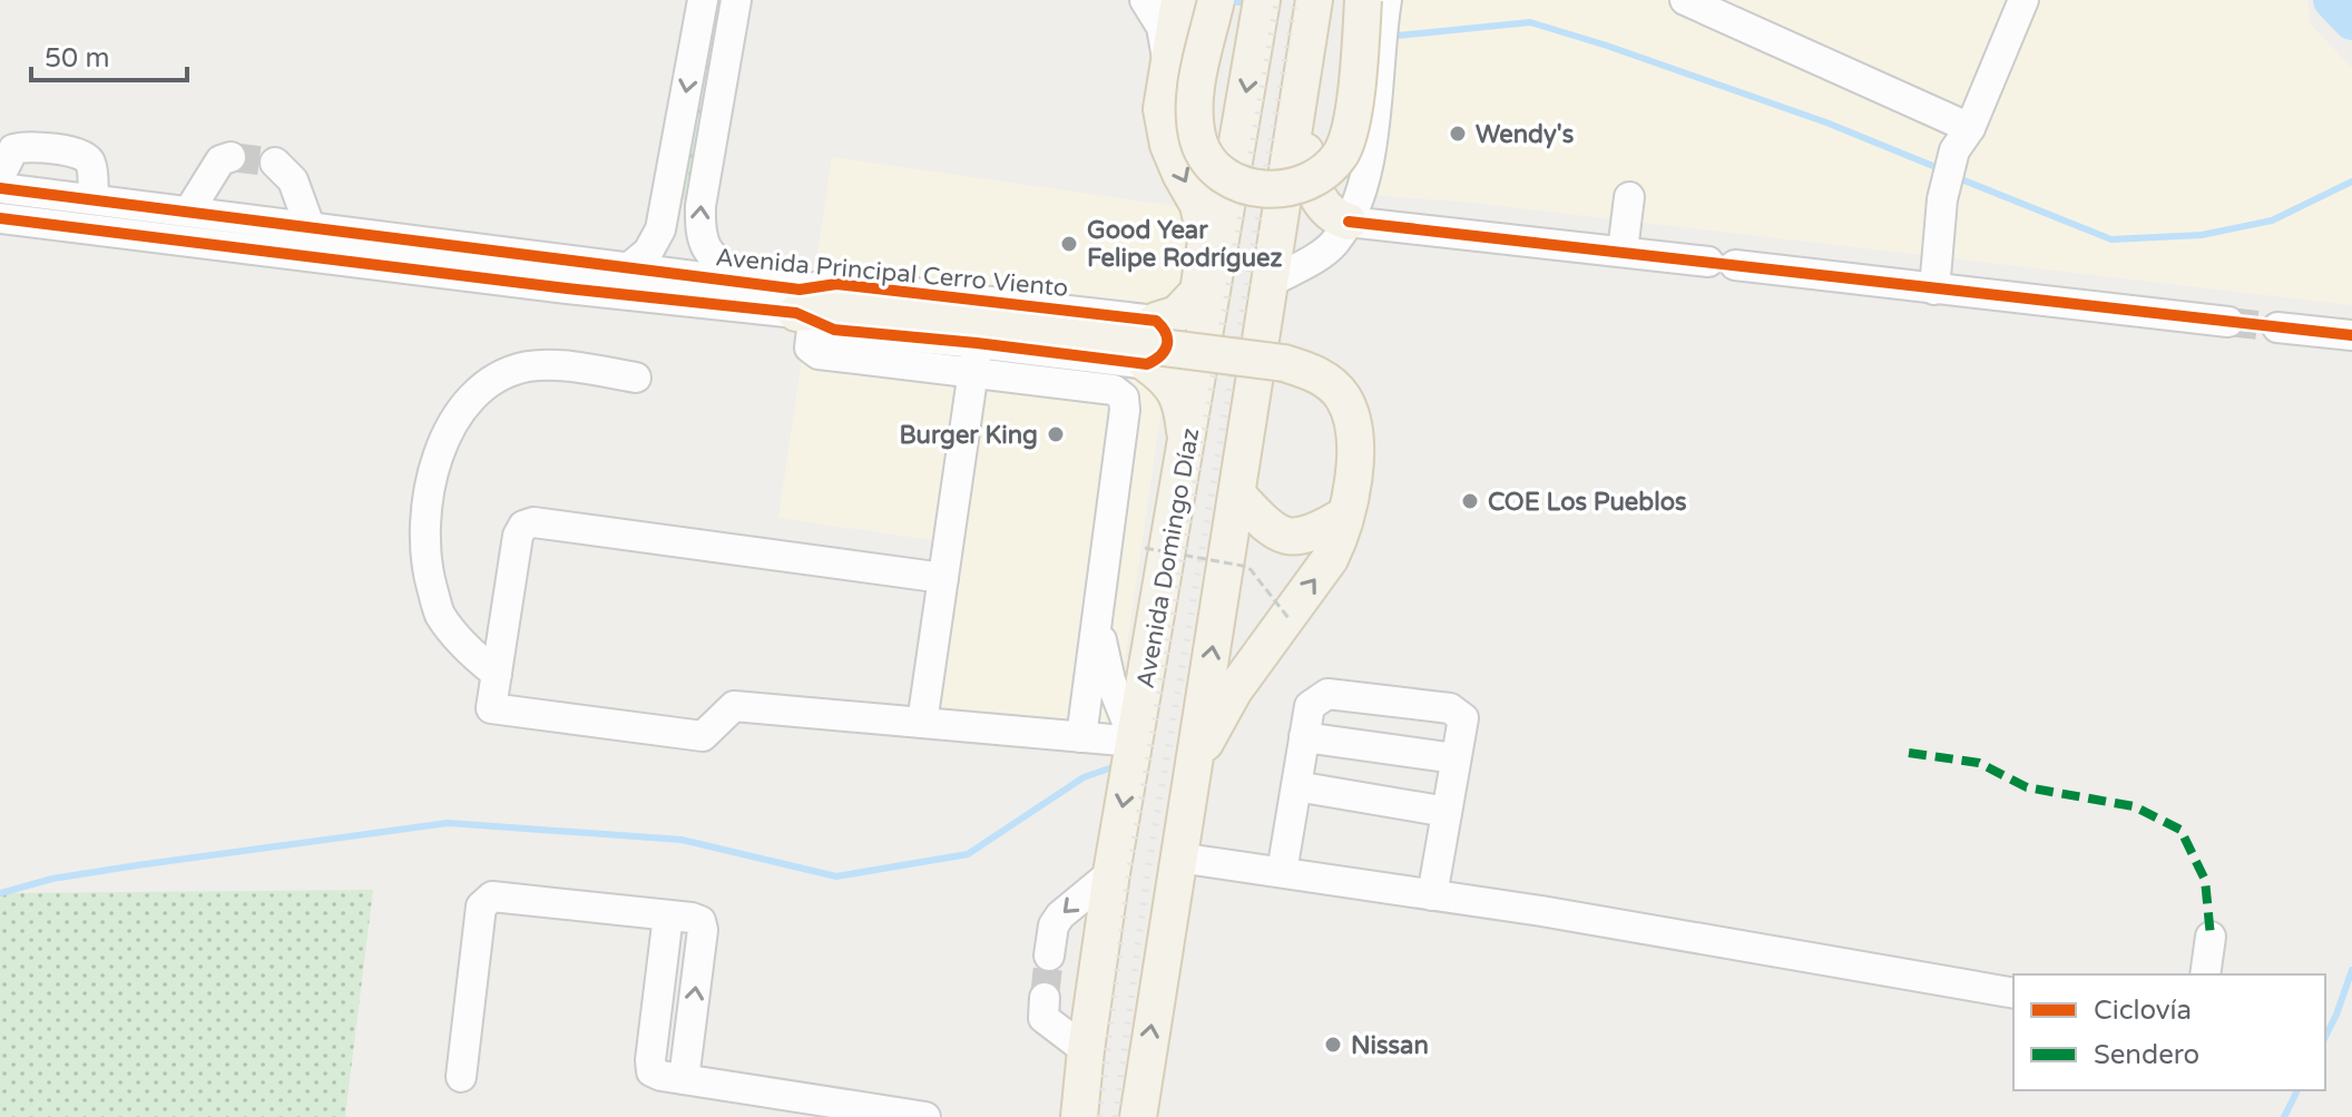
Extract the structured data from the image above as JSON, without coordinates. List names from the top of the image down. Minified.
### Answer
{"streets":{"main road":["Avenida Domingo Díaz"],"street":["Avenida Principal Cerro Viento"]},"places":["Wendy's","Good Year Felipe Rodríguez","Burger King","COE Los Pueblos","Nissan"],"legend":["Ciclovía","Sendero"],"scale_bar":"50 m"}
